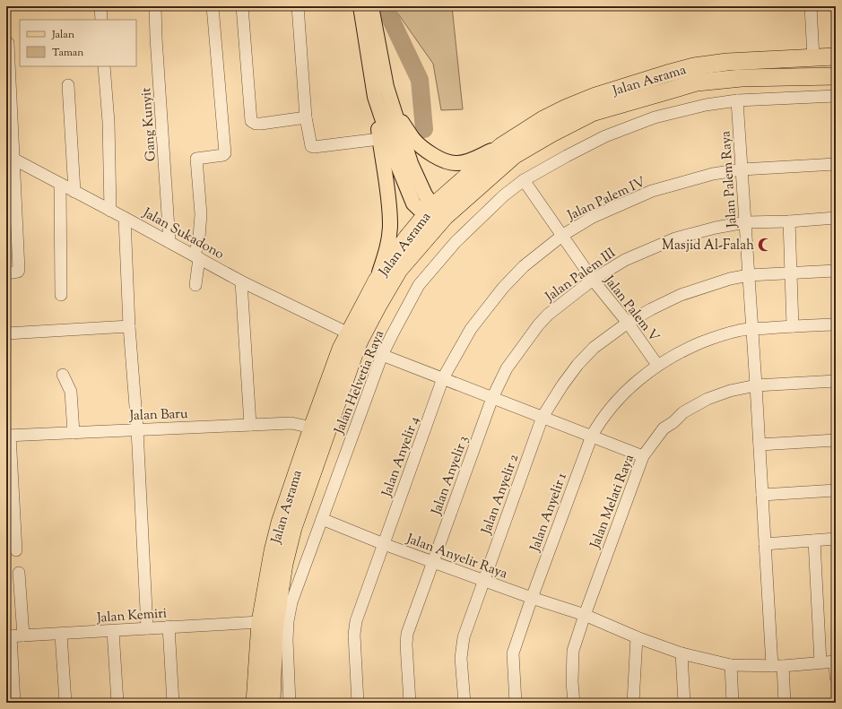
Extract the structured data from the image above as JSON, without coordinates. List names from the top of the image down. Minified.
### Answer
{"streets":{"highway":["Jalan Asrama"],"street":["Gang Kunyit","Jalan Palem Raya","Jalan Palem IV","Jalan Sukadono","Jalan Palem III","Jalan Palem V","Jalan Helvetia Raya","Jalan Baru","Jalan Anyelir 4","Jalan Anyelir 3","Jalan Anyelir 2","Jalan Melati Raya","Jalan Anyelir 1","Jalan Anyelir Raya","Jalan Kemiri"]},"crossings":[["Jalan Asrama","Jalan Sukadono"],["Jalan Asrama","Jalan Baru"],["Jalan Asrama","Jalan Kemiri"],["Gang Kunyit","Jalan Sukadono"],["Jalan Palem Raya","Jalan Palem IV"],["Jalan Palem Raya","Jalan Palem III"],["Jalan Palem Raya","Jalan Helvetia Raya"],["Jalan Palem Raya","Jalan Anyelir 2"],["Jalan Palem Raya","Jalan Melati Raya"],["Jalan Palem Raya","Jalan Anyelir 1"],["Jalan Palem Raya","Jalan Anyelir Raya"],["Jalan Palem IV","Jalan Palem V"],["Jalan Palem IV","Jalan Anyelir 4"],["Jalan Palem III","Jalan Palem V"],["Jalan Palem III","Jalan Anyelir 3"],["Jalan Palem V","Jalan Helvetia Raya"],["Jalan Palem V","Jalan Anyelir 2"],["Jalan Palem V","Jalan Anyelir 1"],["Jalan Helvetia Raya","Jalan Anyelir Raya"],["Jalan Anyelir 4","Jalan Anyelir Raya"],["Jalan Anyelir 3","Jalan Anyelir Raya"],["Jalan Anyelir 2","Jalan Anyelir Raya"],["Jalan Melati Raya","Jalan Anyelir Raya"],["Jalan Anyelir 1","Jalan Anyelir Raya"]],"places":{"mosque":["Masjid Al-Falah"]},"legend":["Jalan","Taman"]}
